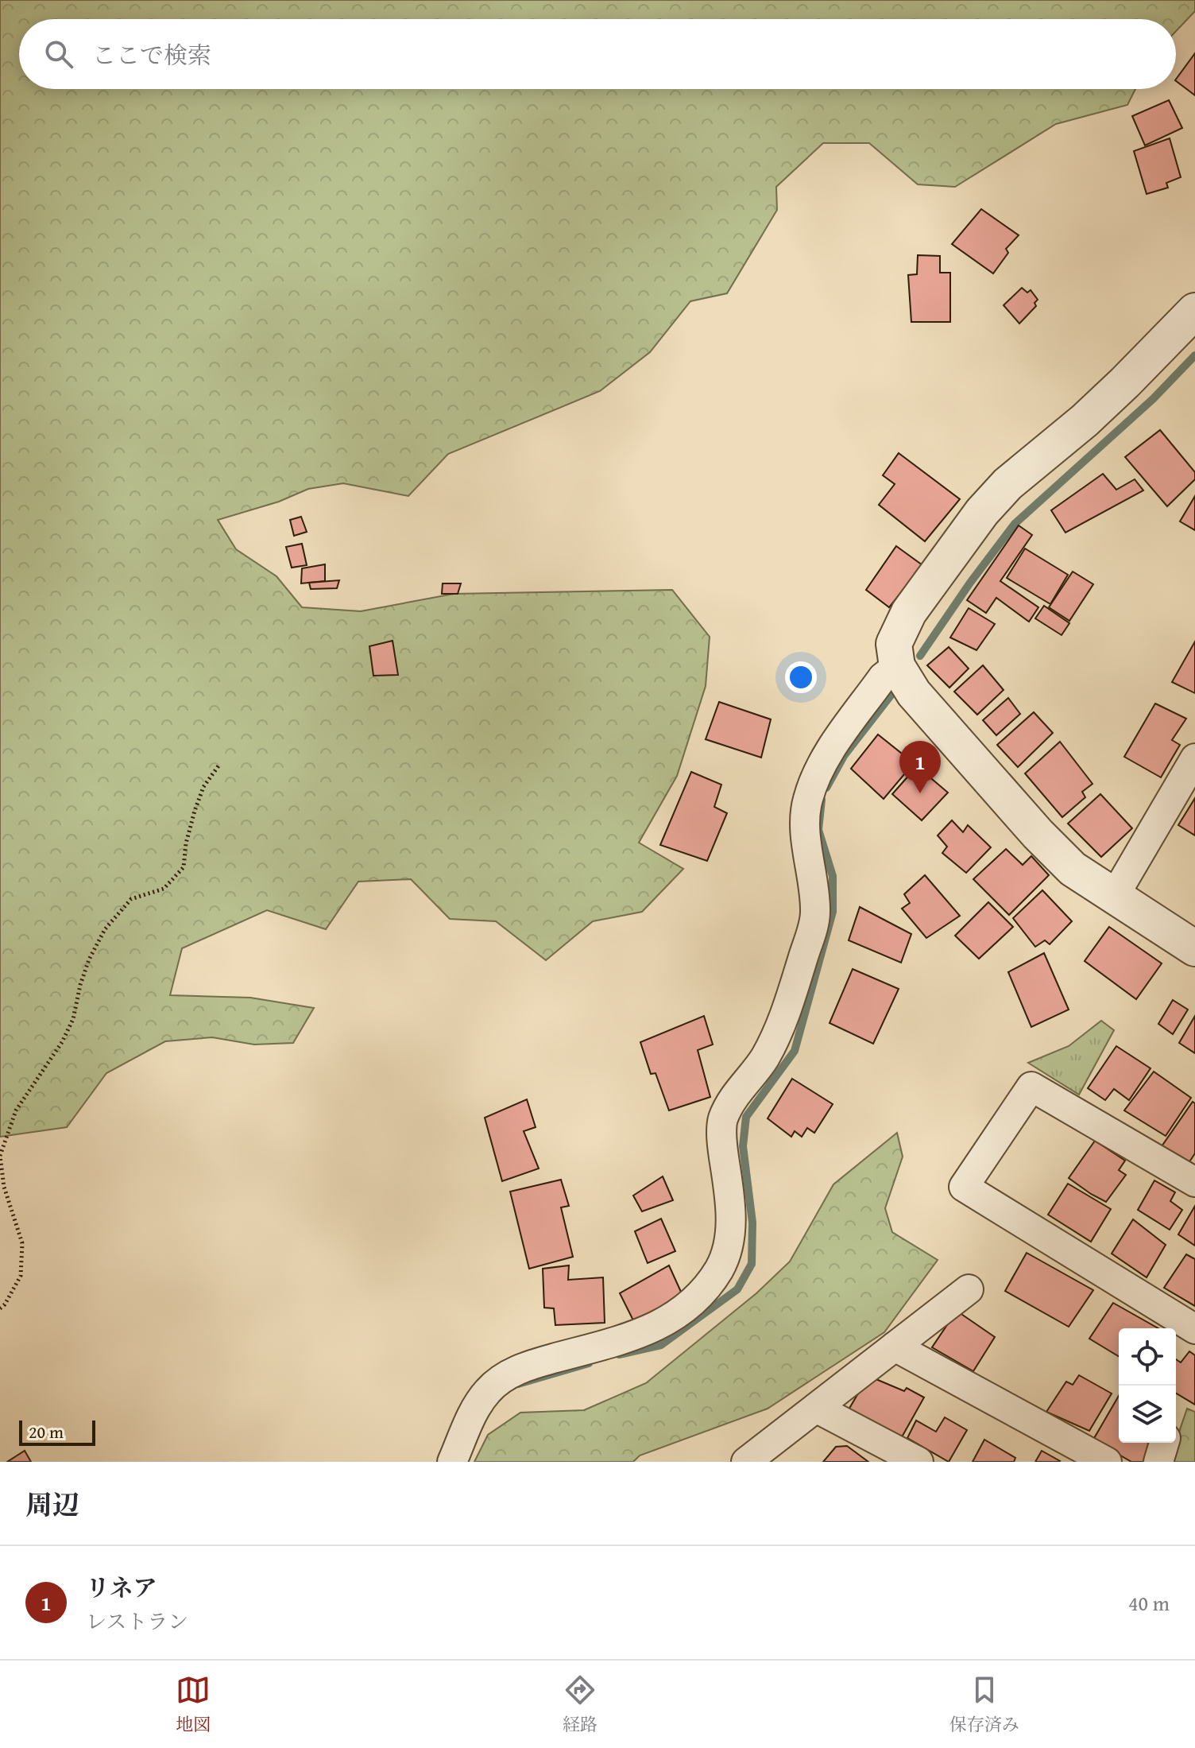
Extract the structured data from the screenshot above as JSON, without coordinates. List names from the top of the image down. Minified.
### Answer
{"scale_bar":"20 m","page":{"search":"ここで検索","pins":"1","scale":"20 m","heading":"周辺","list":[{"mark":"1","name":"リネア","note":"レストラン","value":"40 m"}],"nav":["地図","経路","保存済み"]}}
